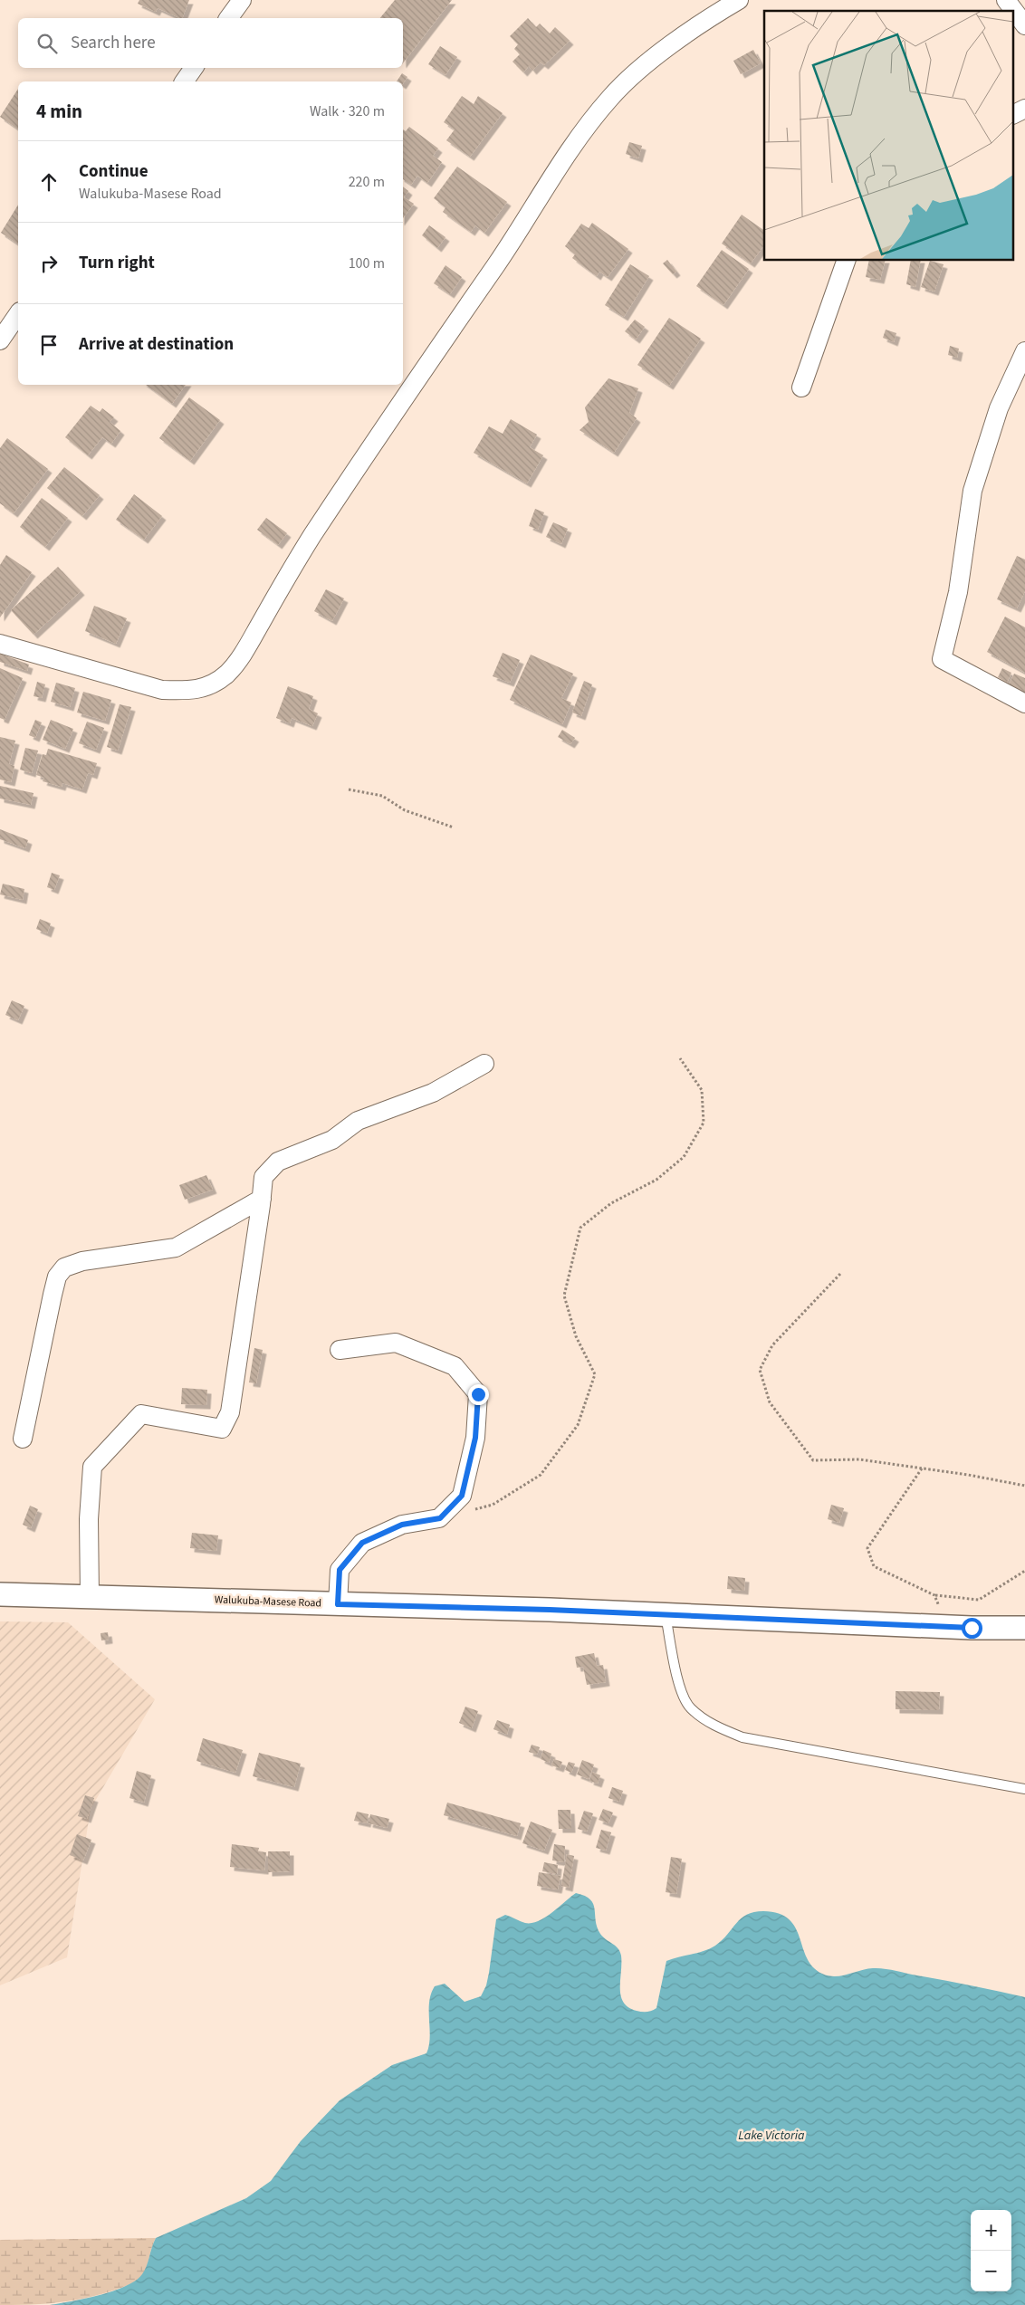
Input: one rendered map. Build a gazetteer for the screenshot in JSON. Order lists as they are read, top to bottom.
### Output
{
  "streets": {
    "street": ["Walukuba-Masese Road"]
  },
  "water": ["Lake Victoria"],
  "page": {
    "search": "Search here",
    "heading": ["4 min", "Walk · 320 m"],
    "list": [
      ["Continue", "Walukuba-Masese Road", "220 m"],
      ["Turn right", "100 m"],
      "Arrive at destination"
    ],
    "map_buttons": ["+", "−"]
  }
}
